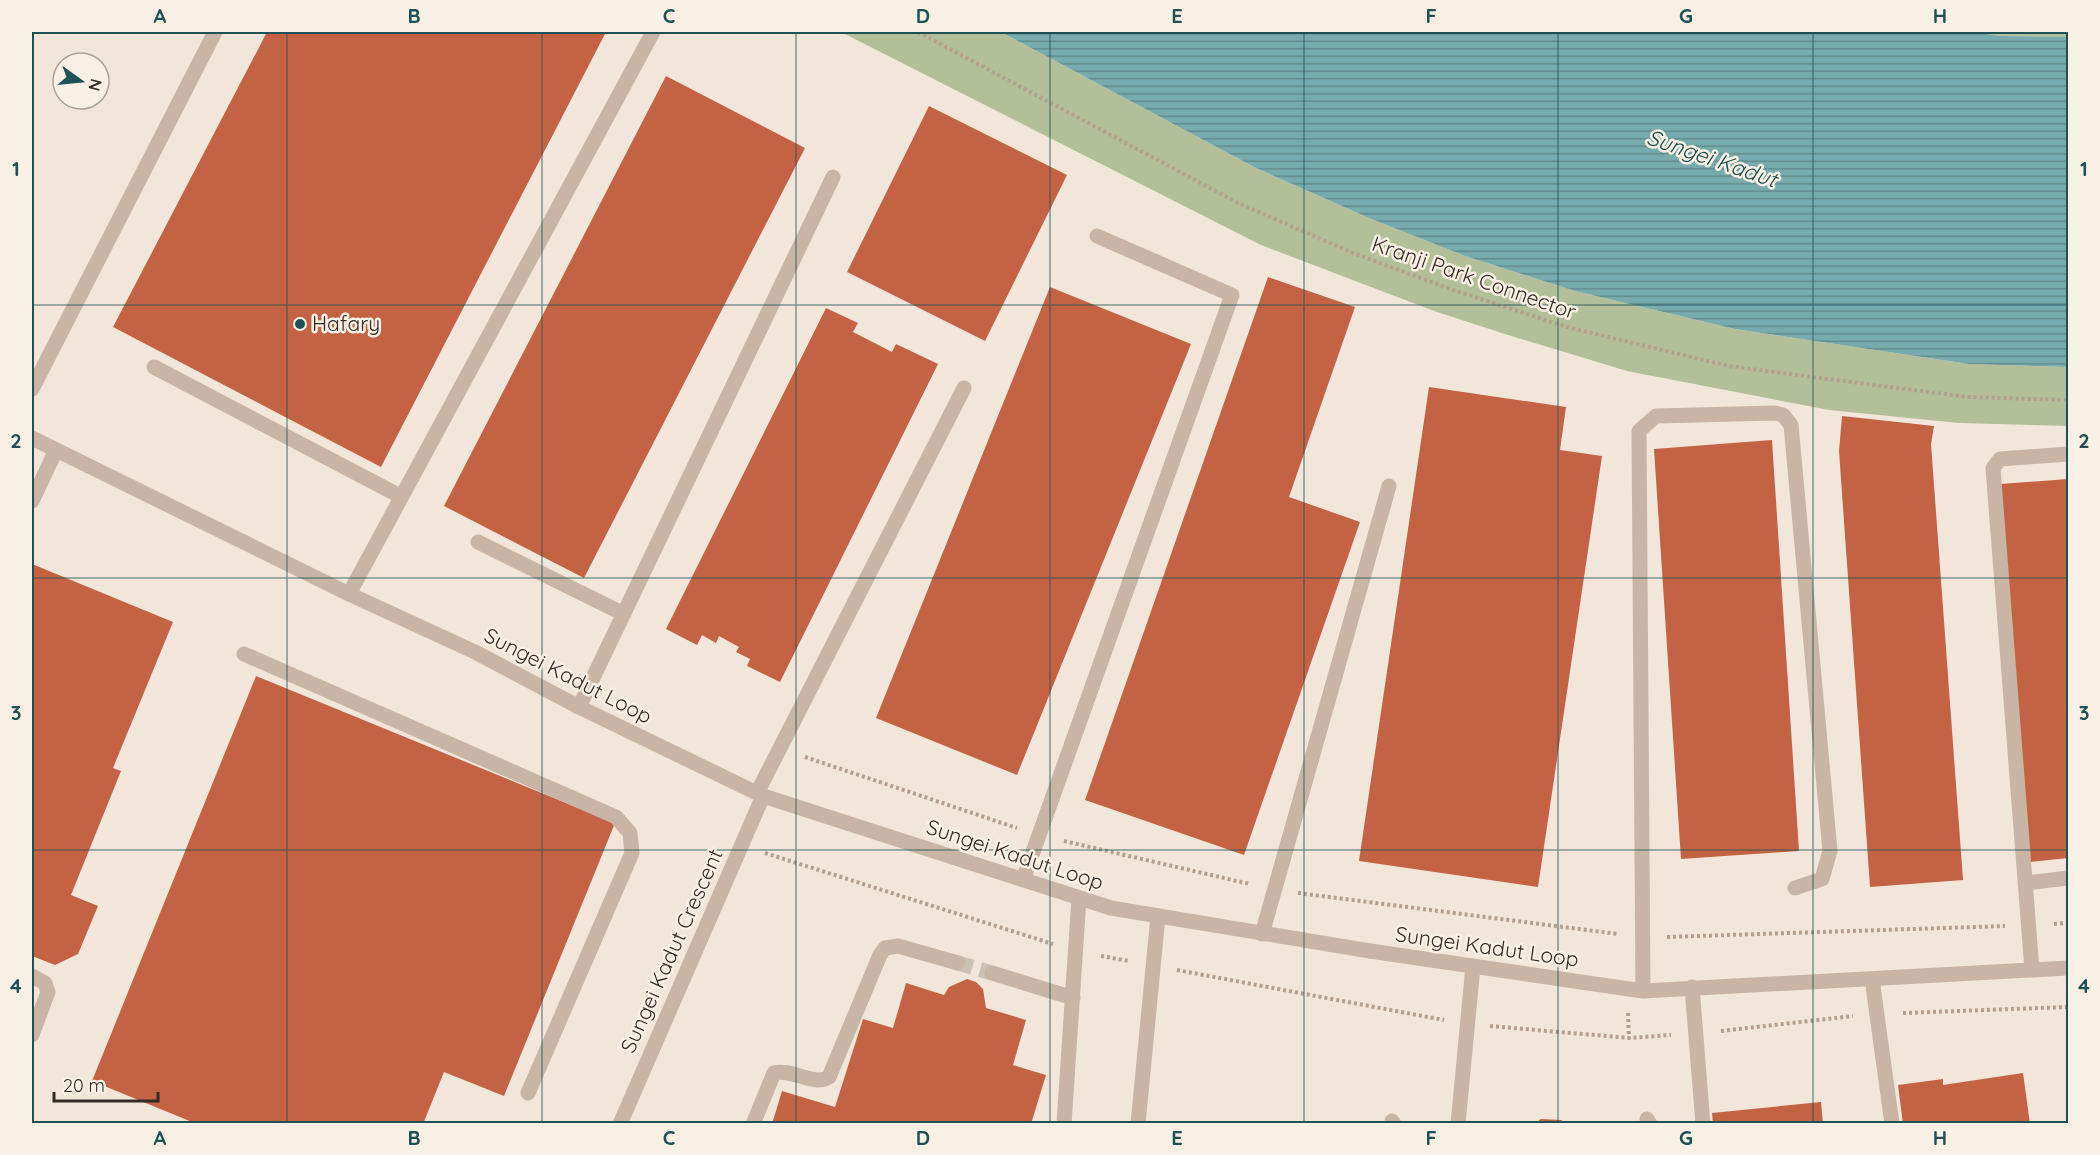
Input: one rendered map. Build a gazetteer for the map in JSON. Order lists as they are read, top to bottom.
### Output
{
  "streets": {
    "street": ["Sungei Kadut Loop", "Sungei Kadut Crescent"],
    "path": ["Kranji Park Connector"]
  },
  "crossings": [
    ["Sungei Kadut Loop", "Sungei Kadut Crescent"]
  ],
  "water": ["Sungei Kadut"],
  "places": ["Hafary"],
  "scale_bar": "20 m",
  "north": "right",
  "grid": {
    "columns": [
      "A",
      "B",
      "C",
      "D",
      "E",
      "F",
      "G",
      "H"
    ],
    "rows": [
      "1",
      "2",
      "3",
      "4"
    ]
  }
}
